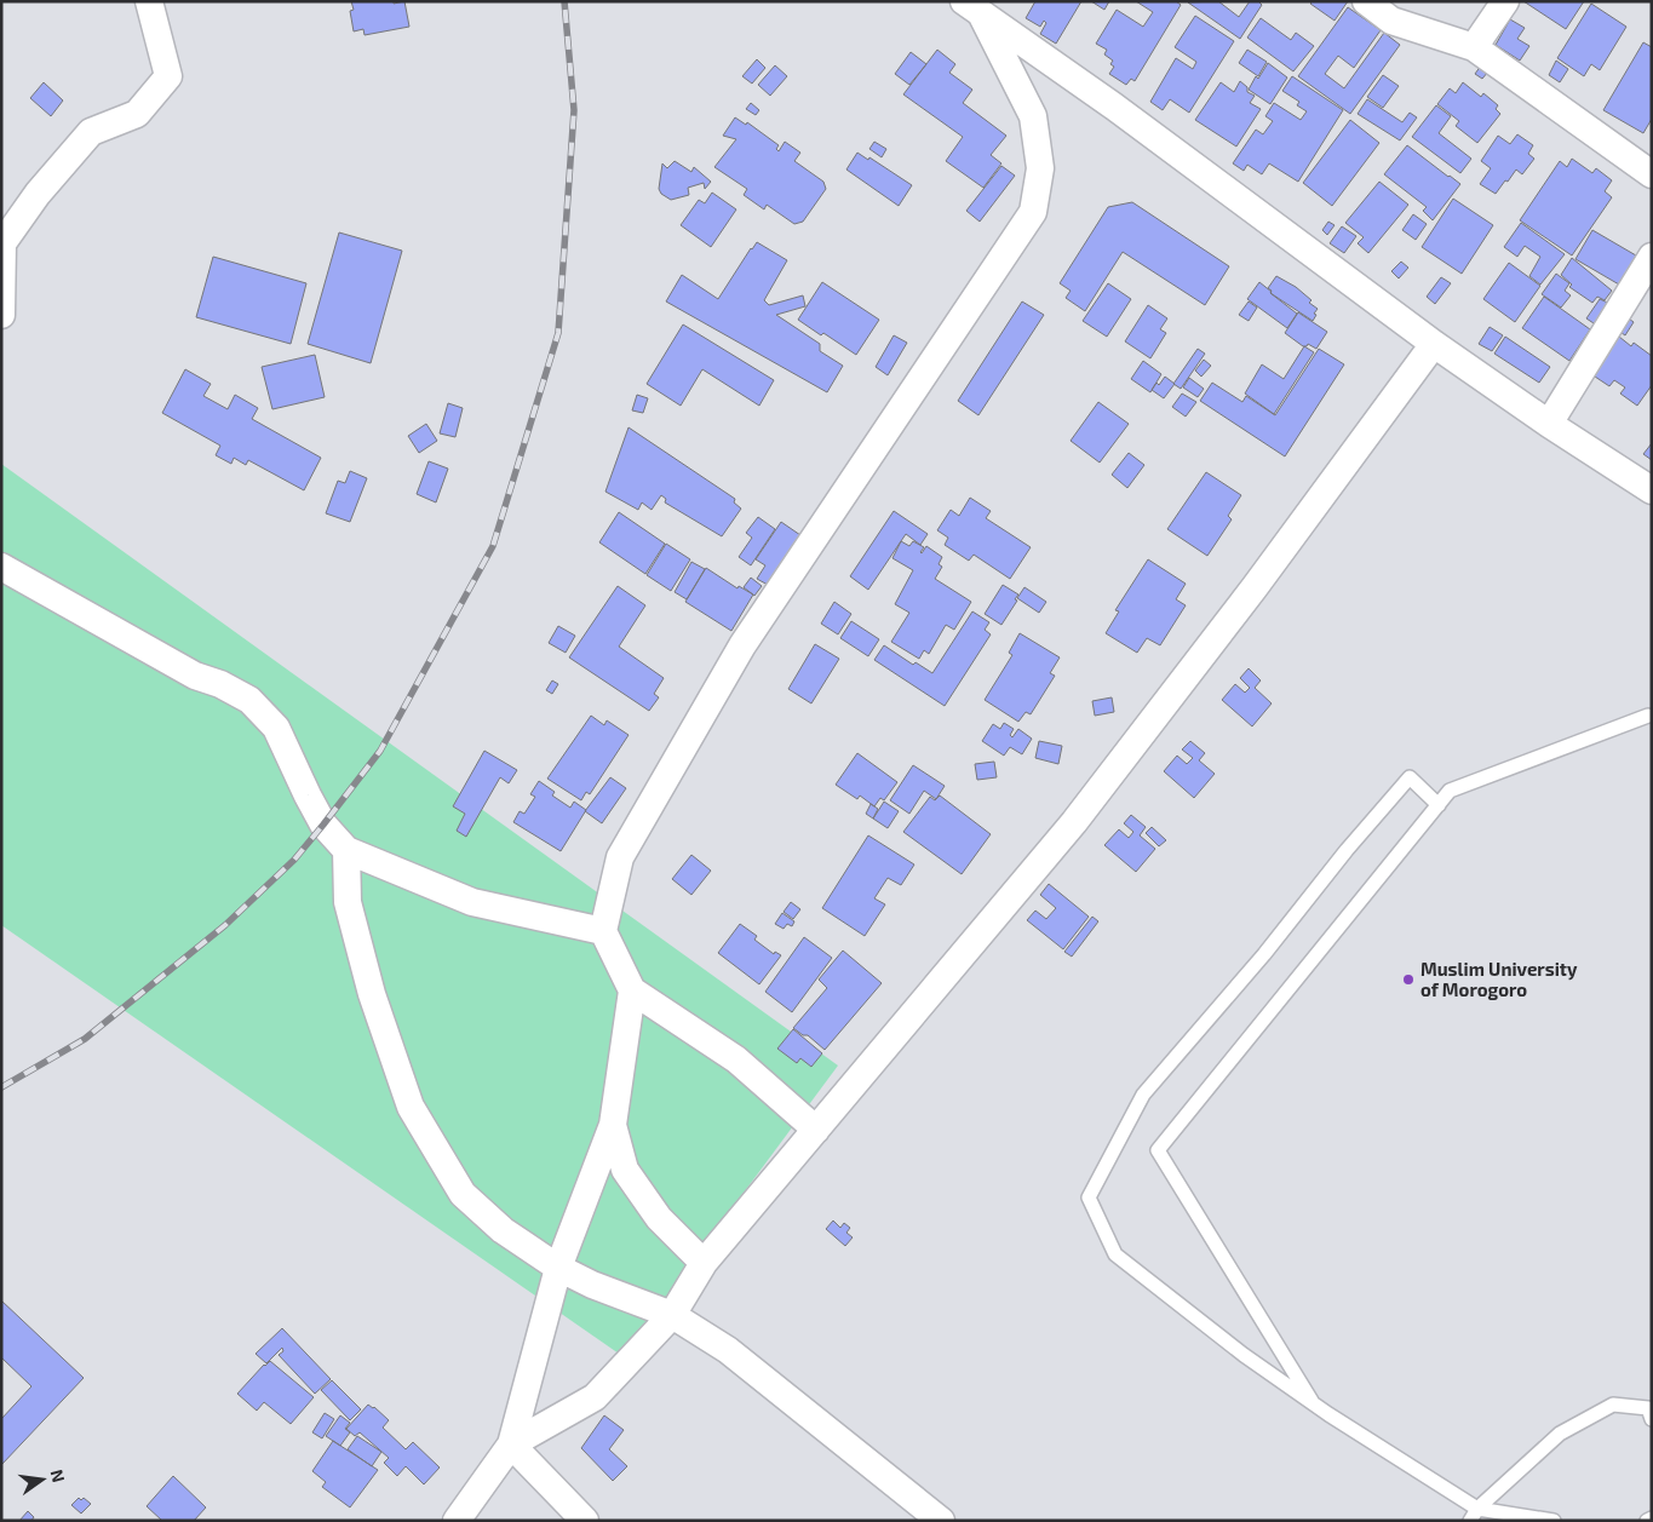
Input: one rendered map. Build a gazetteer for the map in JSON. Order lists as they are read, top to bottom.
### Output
{
  "places": ["Muslim University of Morogoro"],
  "north": "right"
}
